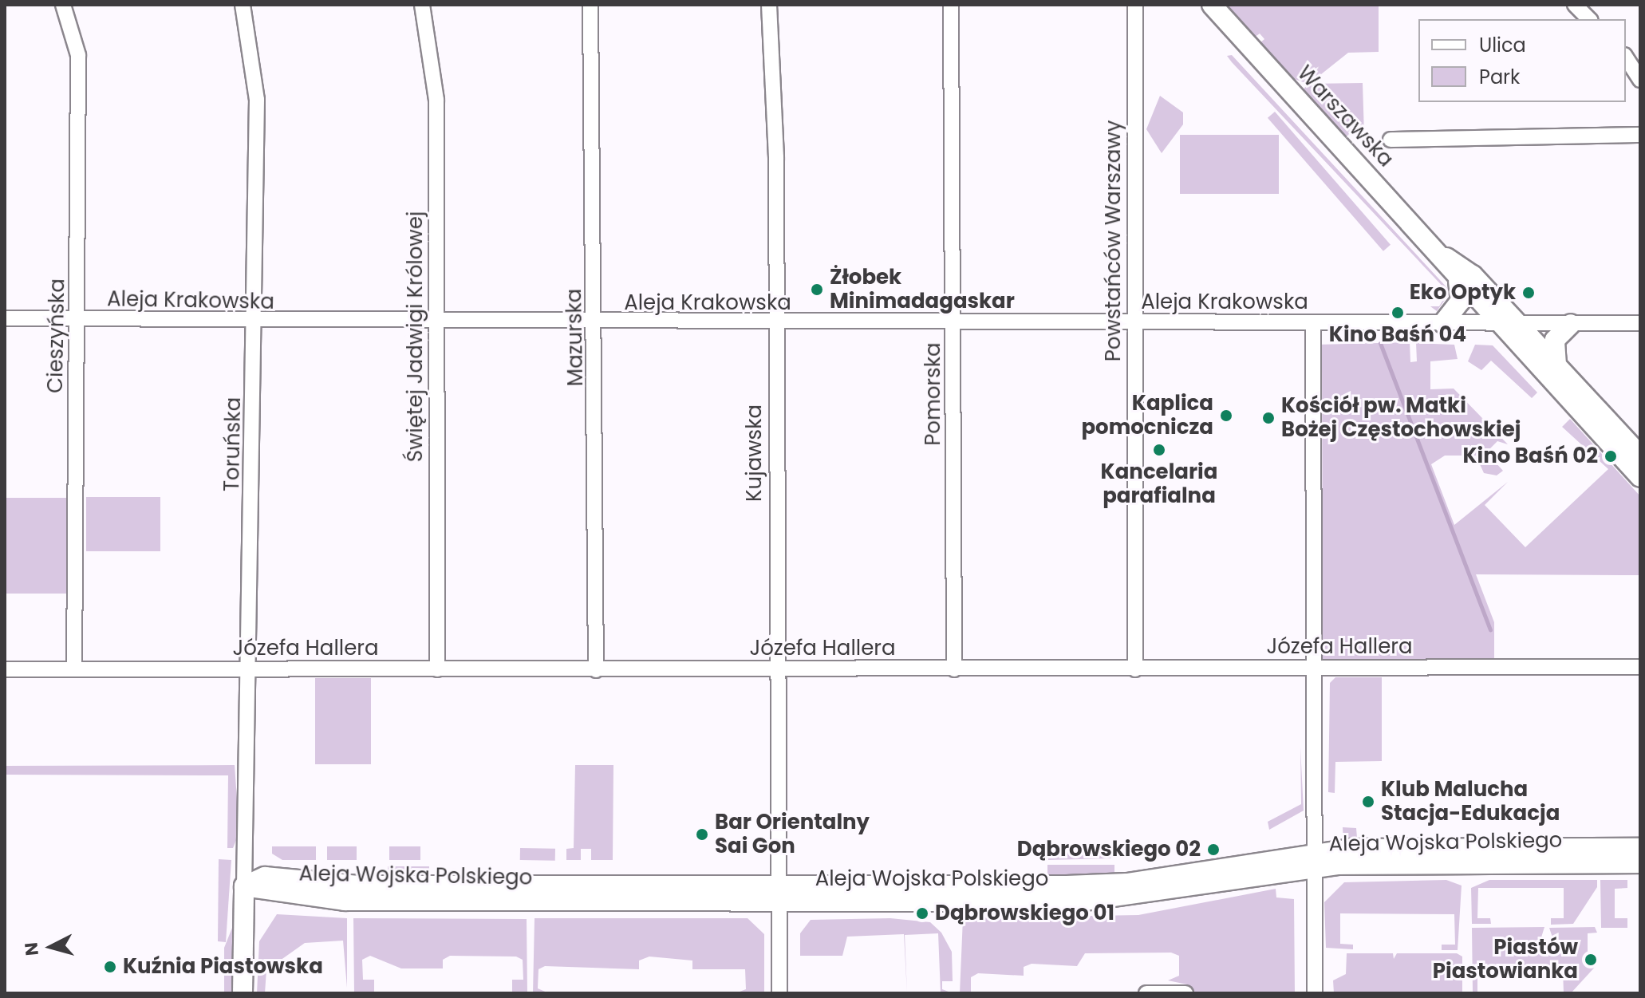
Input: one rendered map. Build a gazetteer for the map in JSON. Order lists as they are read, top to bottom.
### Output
{
  "streets": {
    "street": [
      "Warszawska",
      "Powstańców Warszawy",
      "Aleja Krakowska",
      "Cieszyńska",
      "Świętej Jadwigi Królowej",
      "Mazurska",
      "Pomorska",
      "Toruńska",
      "Kujawska",
      "Józefa Hallera",
      "Aleja Wojska Polskiego"
    ]
  },
  "crossings": [
    ["Warszawska", "Aleja Krakowska"],
    ["Powstańców Warszawy", "Aleja Krakowska"],
    ["Powstańców Warszawy", "Józefa Hallera"],
    ["Aleja Krakowska", "Cieszyńska"],
    ["Aleja Krakowska", "Świętej Jadwigi Królowej"],
    ["Aleja Krakowska", "Mazurska"],
    ["Aleja Krakowska", "Pomorska"],
    ["Aleja Krakowska", "Toruńska"],
    ["Aleja Krakowska", "Kujawska"],
    ["Cieszyńska", "Józefa Hallera"],
    ["Świętej Jadwigi Królowej", "Józefa Hallera"],
    ["Mazurska", "Józefa Hallera"],
    ["Pomorska", "Józefa Hallera"],
    ["Toruńska", "Józefa Hallera"],
    ["Toruńska", "Aleja Wojska Polskiego"],
    ["Kujawska", "Józefa Hallera"],
    ["Kujawska", "Aleja Wojska Polskiego"]
  ],
  "places": [
    "Żłobek Minimadagaskar",
    "Eko Optyk",
    "Kino Baśń 04",
    "Kaplica pomocnicza",
    "Kościół pw. Matki Bożej Częstochowskiej",
    "Kancelaria parafialna",
    "Kino Baśń 02",
    "Klub Malucha Stacja-Edukacja",
    "Bar Orientalny Sai Gon",
    "Dąbrowskiego 02",
    "Dąbrowskiego 01",
    "Piastów Piastowianka",
    "Kuźnia Piastowska"
  ],
  "legend": ["Ulica", "Park"],
  "north": "left"
}
